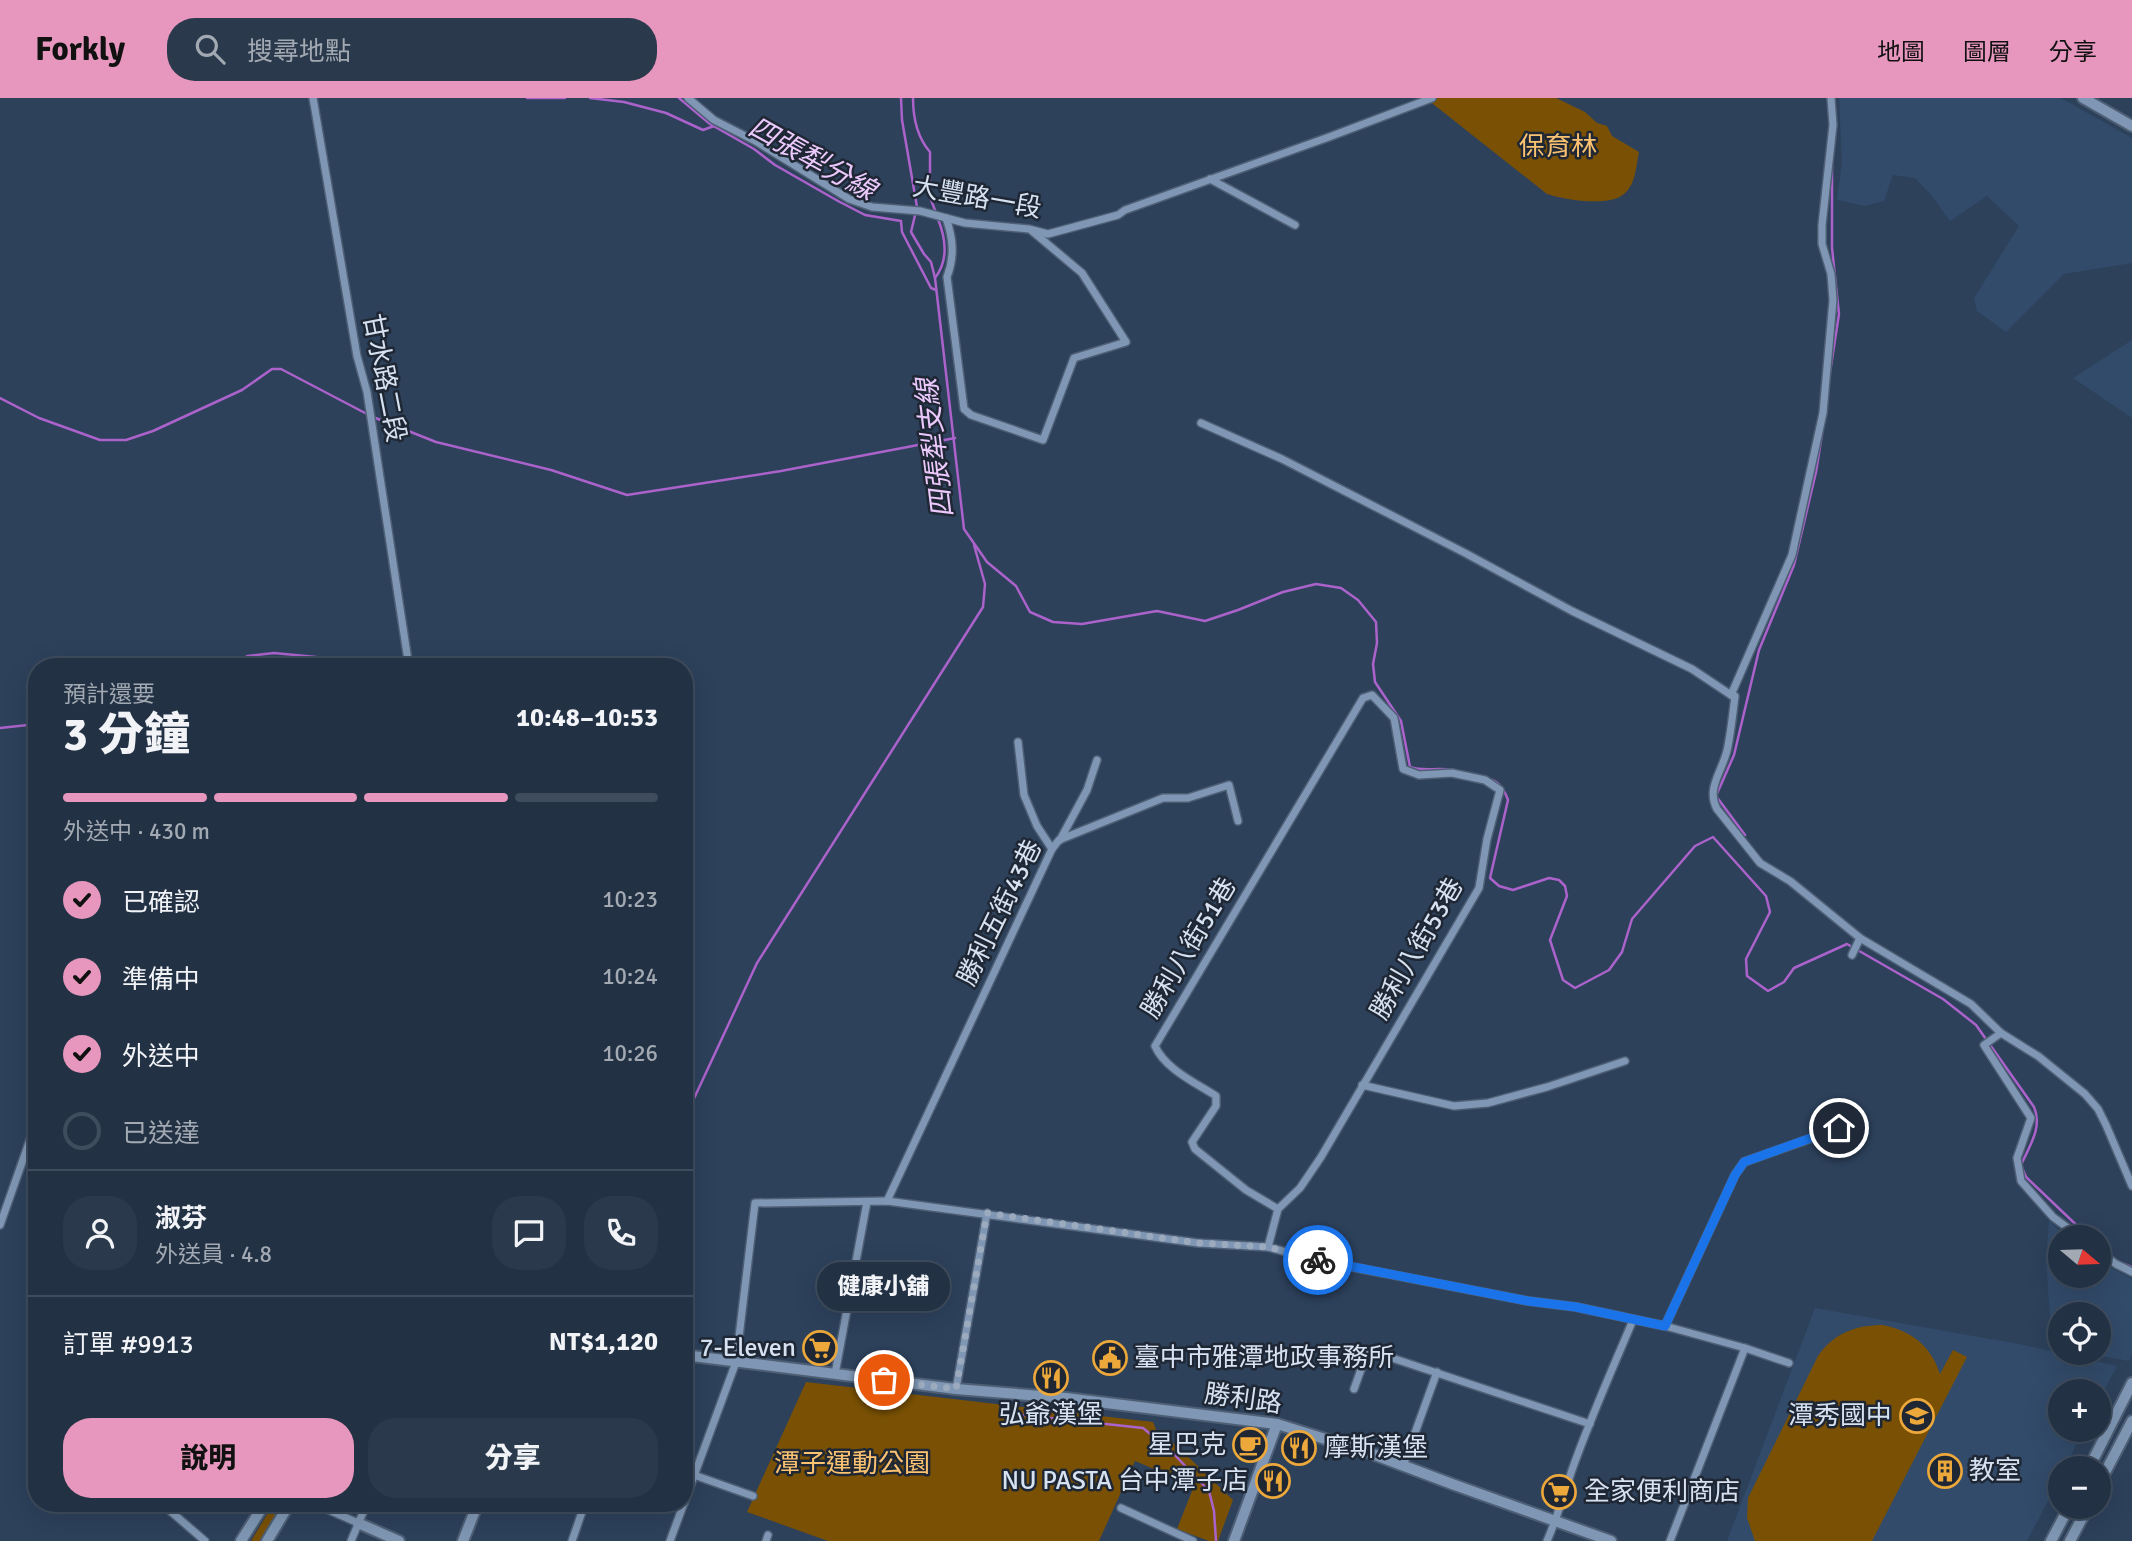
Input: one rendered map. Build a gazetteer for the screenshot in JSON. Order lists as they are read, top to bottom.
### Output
{
  "streets": {
    "street": [
      "大豐路一段",
      "甘水路二段",
      "勝利五街43巷",
      "勝利八街51巷",
      "勝利八街53巷",
      "勝利路"
    ]
  },
  "crossings": [
    ["勝利八街51巷", "勝利八街53巷"]
  ],
  "water": ["四張犁分線", "四張犁支線"],
  "parks": ["保育林", "潭子運動公園"],
  "places": {
    "supermarket": ["7-Eleven", "全家便利商店"],
    "public building": ["臺中市雅潭地政事務所"],
    "restaurant": ["弘爺漢堡", "摩斯漢堡", "NU PASTA 台中潭子店"],
    "other": ["健康小舖"],
    "school or university": ["潭秀國中"],
    "cafe": ["星巴克"],
    "building": ["教室"]
  },
  "north": "right",
  "page": {
    "header": "Forkly",
    "search": "搜尋地點",
    "nav": ["地圖", "圖層", "分享"],
    "heading": ["3 分鐘", "預計還要", "10:48–10:53"],
    "panel": [
      "淑芬",
      "外送員 · 4.8",
      "訂單 #9913",
      "NT$1,120"
    ],
    "bar": "外送中 · 430 m",
    "list": [
      ["已確認", "10:23"],
      ["準備中", "10:24"],
      ["外送中", "10:26"],
      "已送達"
    ],
    "map_buttons": ["+", "−"],
    "bubble": "健康小舖",
    "buttons": ["說明", "分享"]
  }
}
